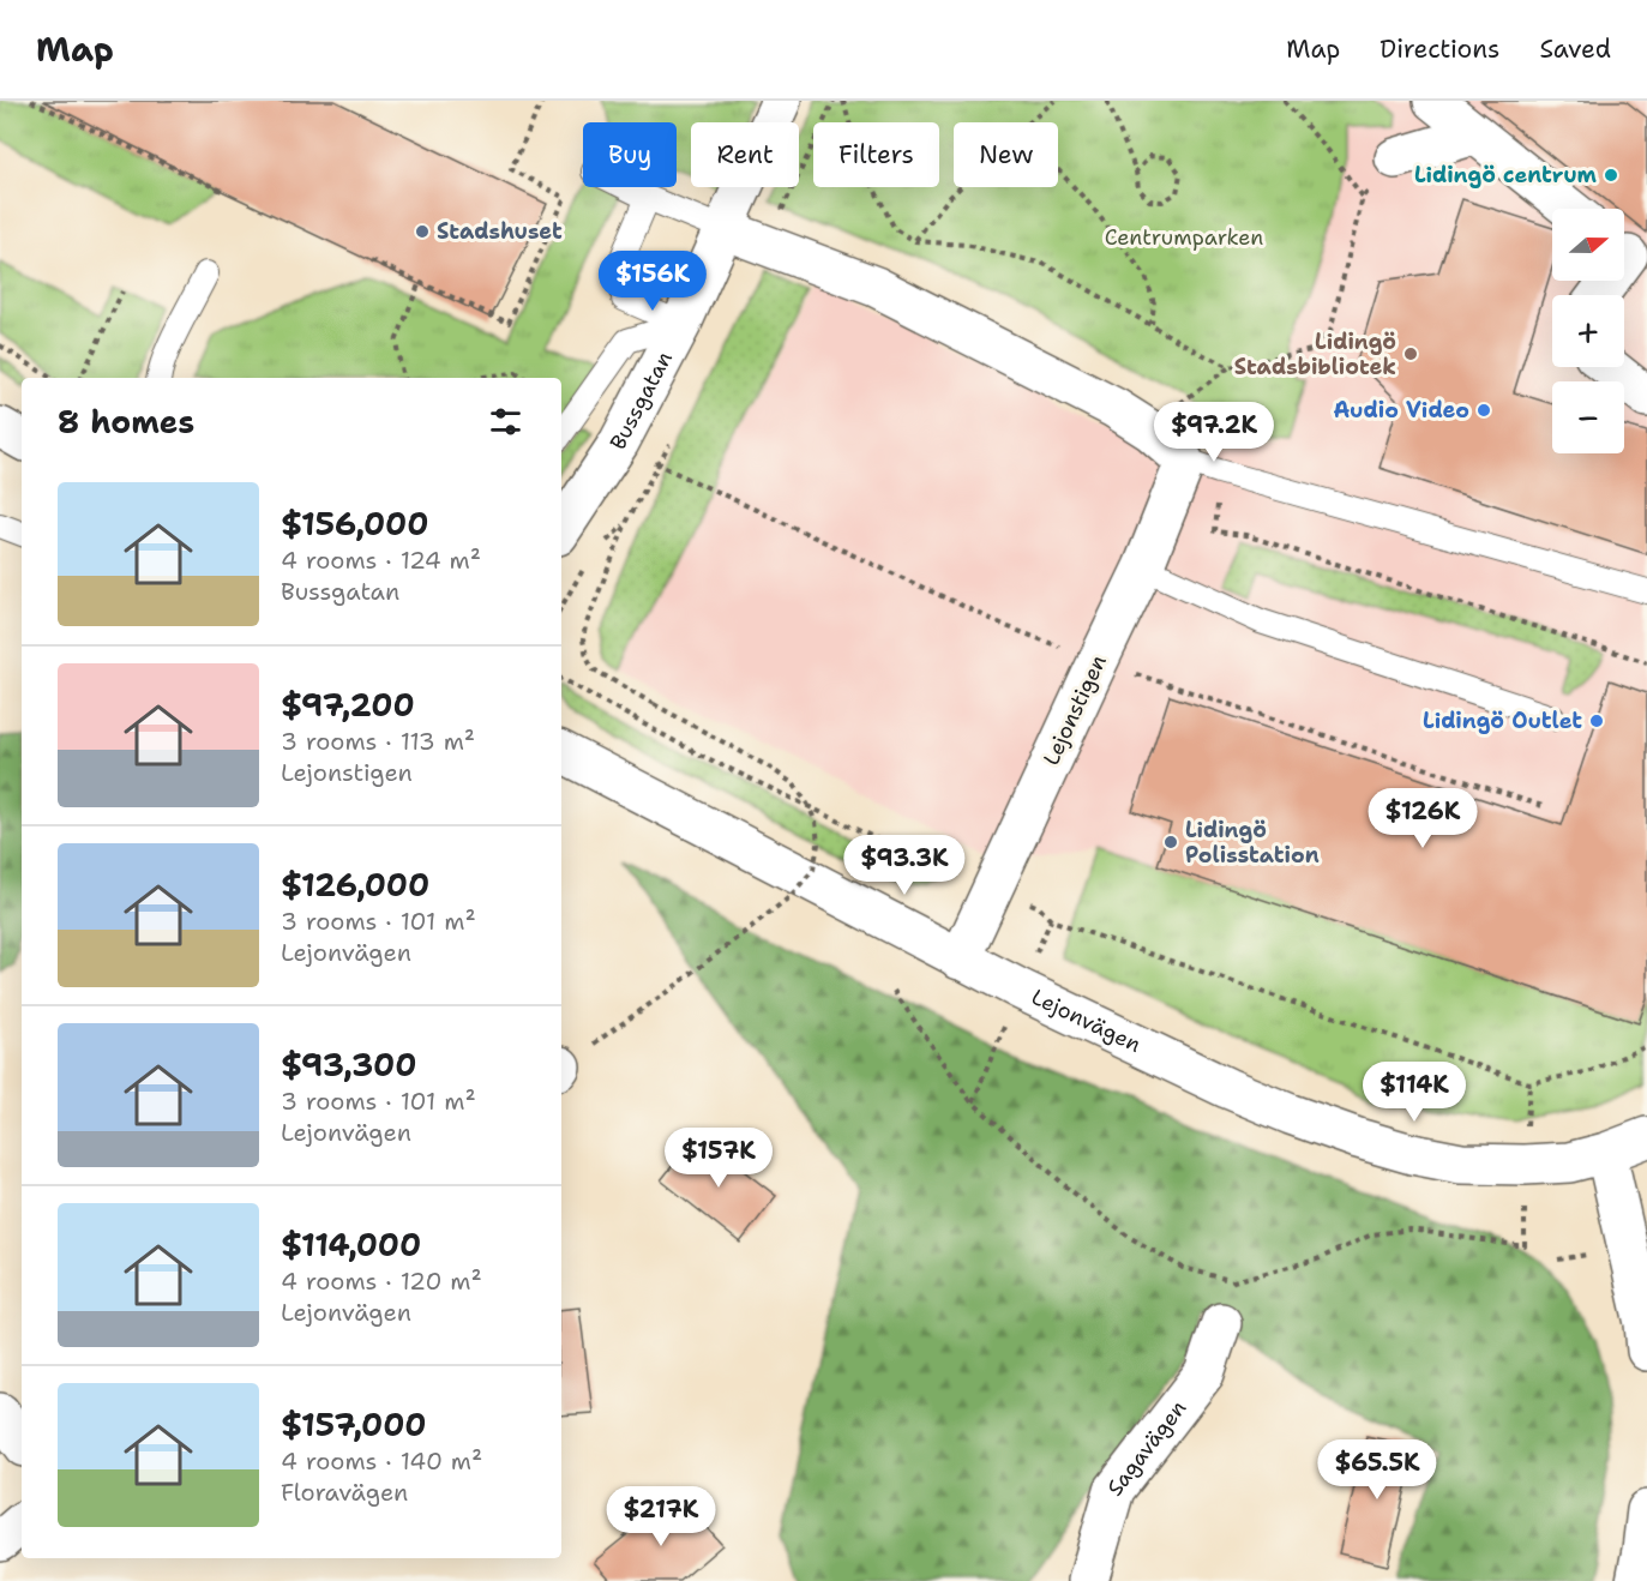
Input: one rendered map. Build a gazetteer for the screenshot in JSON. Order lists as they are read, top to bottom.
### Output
{
  "streets": {
    "street": [
      "Bussgatan",
      "Lejonstigen",
      "Lejonvägen",
      "Sagavägen"
    ]
  },
  "crossings": [
    ["Lejonstigen", "Lejonvägen"]
  ],
  "parks": ["Centrumparken"],
  "places": [
    "Lidingö centrum",
    "Stadshuset",
    "Lidingö Stadsbibliotek",
    "Audio Video",
    "Lidingö Outlet",
    "Lidingö Polisstation"
  ],
  "north": "right",
  "page": {
    "header": "Map",
    "nav": ["Map", "Directions", "Saved"],
    "chip": [
      "Buy",
      "Rent",
      "Filters",
      "New"
    ],
    "map_buttons": ["+", "−"],
    "price": [
      "$156K",
      "$97.2K",
      "$126K",
      "$93.3K",
      "$114K",
      "$157K",
      "$65.5K",
      "$217K"
    ],
    "heading": "8 homes",
    "list": [
      {
        "name": "$156,000",
        "note": "4 rooms · 124 m² · Bussgatan"
      },
      {
        "name": "$97,200",
        "note": "3 rooms · 113 m² · Lejonstigen"
      },
      {
        "name": "$126,000",
        "note": "3 rooms · 101 m² · Lejonvägen"
      },
      {
        "name": "$93,300",
        "note": "3 rooms · 101 m² · Lejonvägen"
      },
      {
        "name": "$114,000",
        "note": "4 rooms · 120 m² · Lejonvägen"
      },
      {
        "name": "$157,000",
        "note": "4 rooms · 140 m² · Floravägen"
      }
    ]
  }
}
